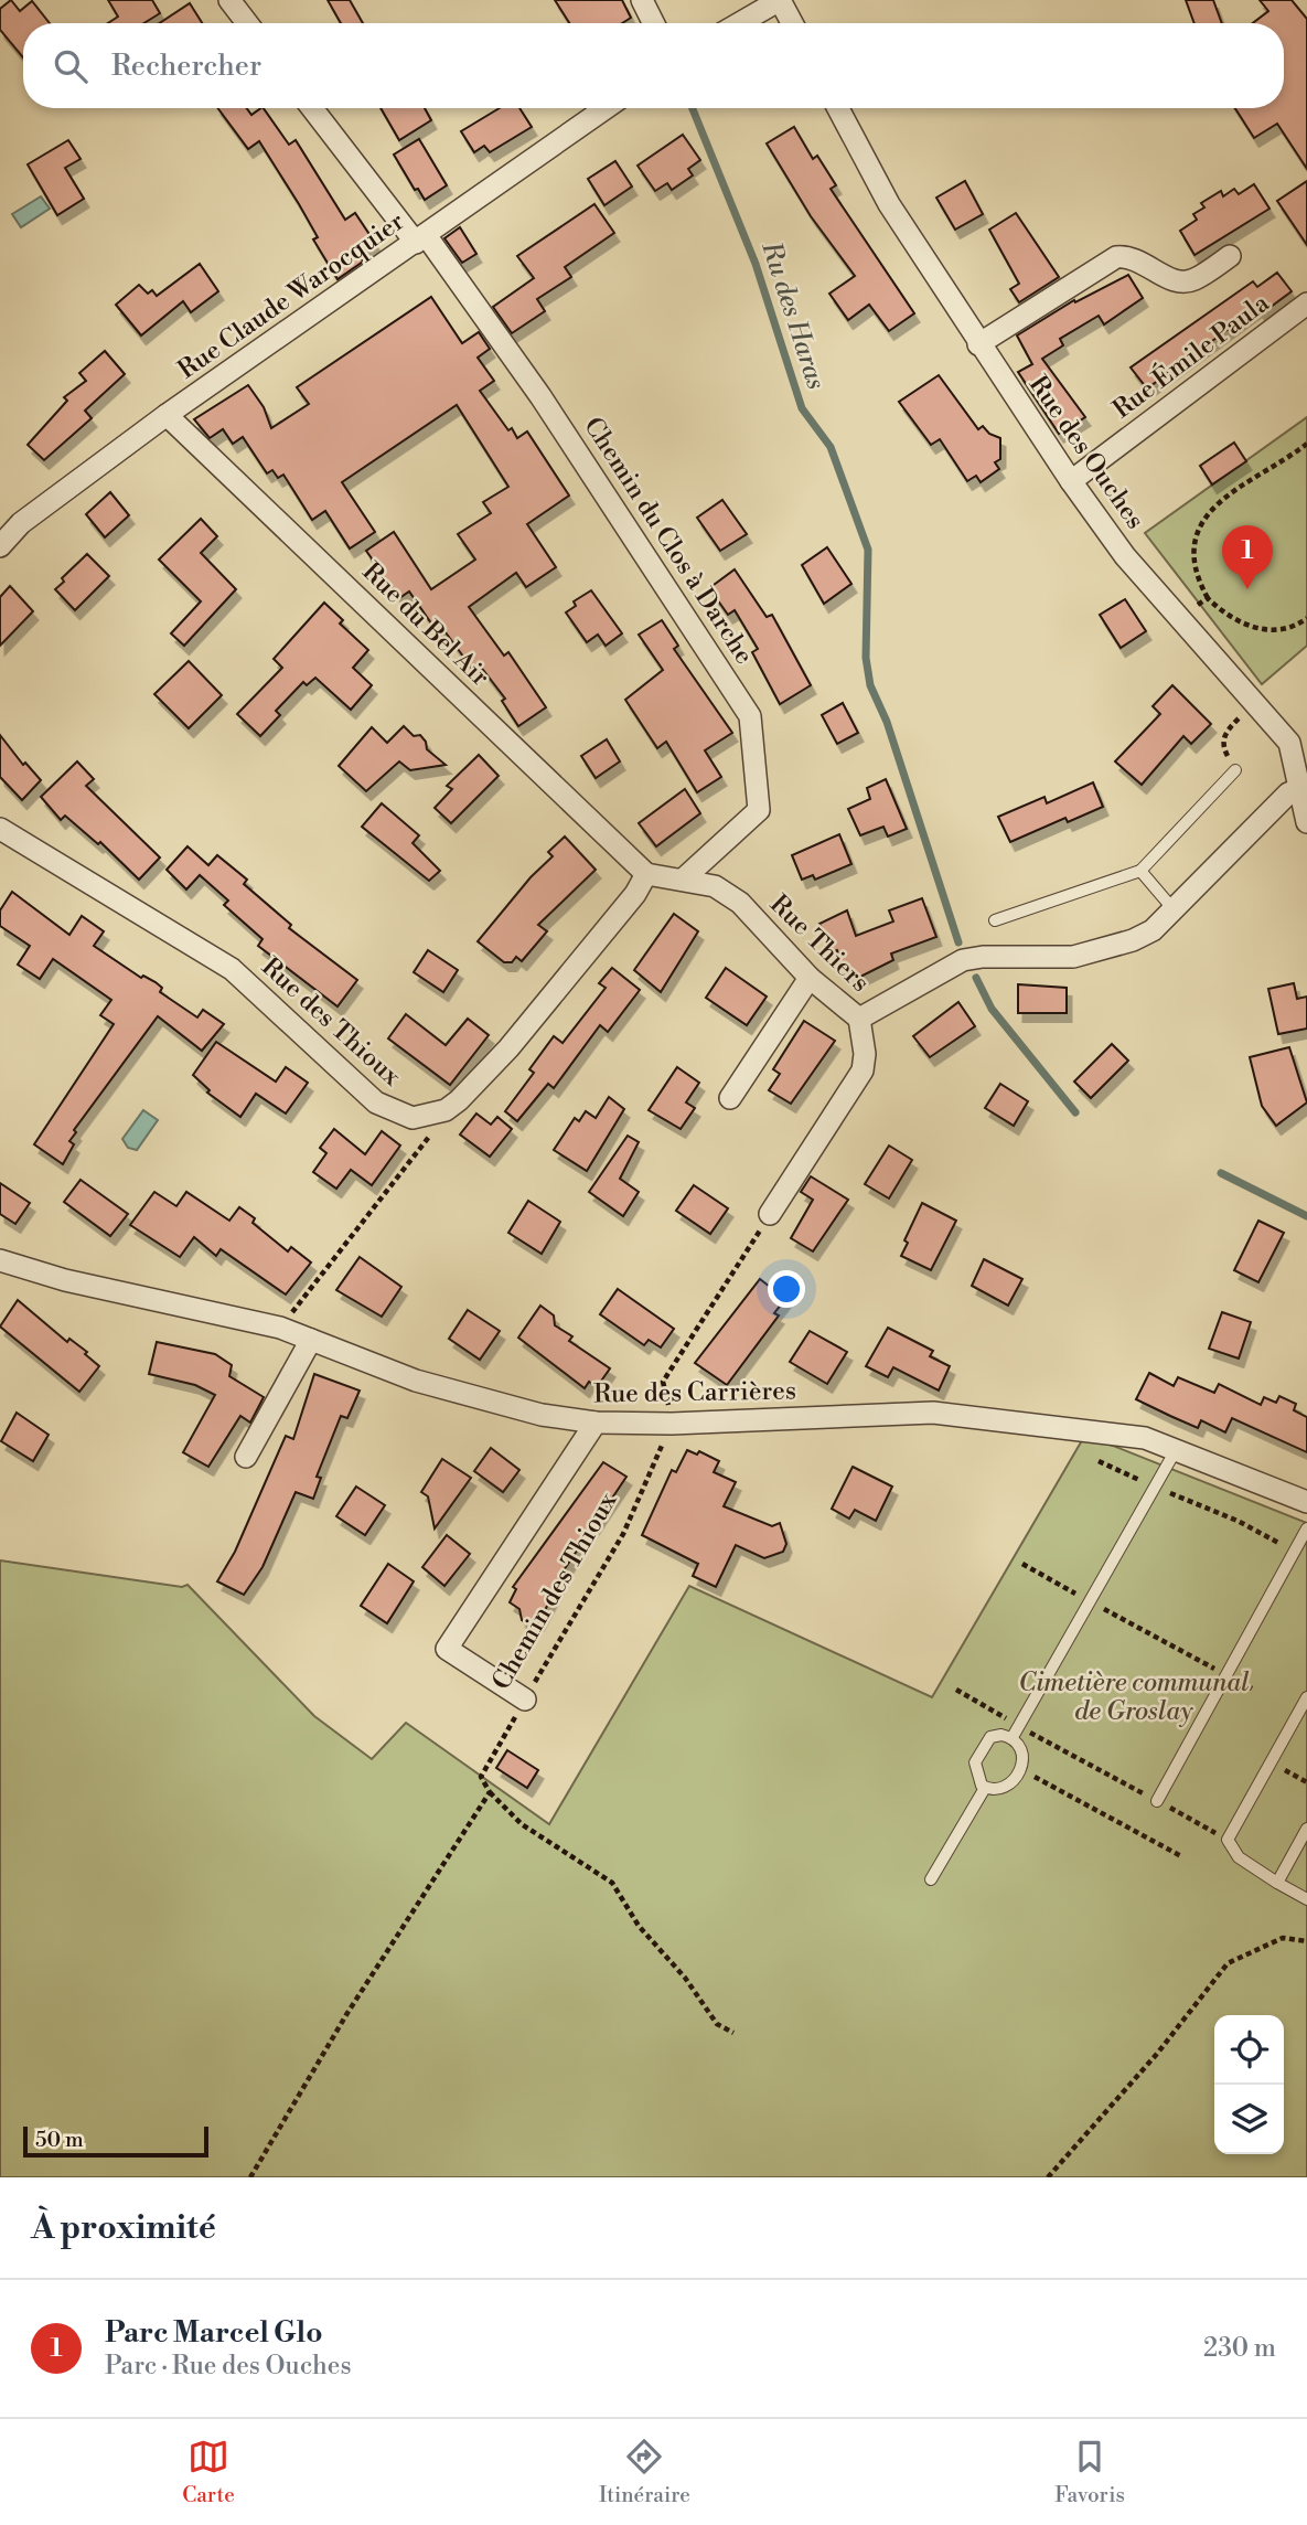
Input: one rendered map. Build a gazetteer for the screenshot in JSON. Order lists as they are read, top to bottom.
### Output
{
  "streets": {
    "street": [
      "Rue Claude Warocquier",
      "Rue Émile Paula",
      "Rue des Ouches",
      "Chemin du Clos à Darche",
      "Rue du Bel Air",
      "Rue Thiers",
      "Rue des Thioux",
      "Rue des Carrières"
    ],
    "path": ["Chemin des Thioux"]
  },
  "crossings": [
    ["Rue Claude Warocquier", "Chemin du Clos à Darche"],
    ["Rue Claude Warocquier", "Rue du Bel Air"],
    ["Rue Émile Paula", "Rue des Ouches"],
    ["Rue des Ouches", "Rue Thiers"],
    ["Chemin du Clos à Darche", "Rue Thiers"],
    ["Rue du Bel Air", "Rue Thiers"],
    ["Rue des Carrières", "Chemin des Thioux"]
  ],
  "water": ["Ru des Haras"],
  "parks": ["Cimetière communal de Groslay"],
  "scale_bar": "50 m",
  "page": {
    "search": "Rechercher",
    "pins": "1",
    "scale": "50 m",
    "heading": "À proximité",
    "list": [
      {
        "mark": "1",
        "name": "Parc Marcel Glo",
        "note": "Parc · Rue des Ouches",
        "value": "230 m"
      }
    ],
    "nav": ["Carte", "Itinéraire", "Favoris"]
  }
}
